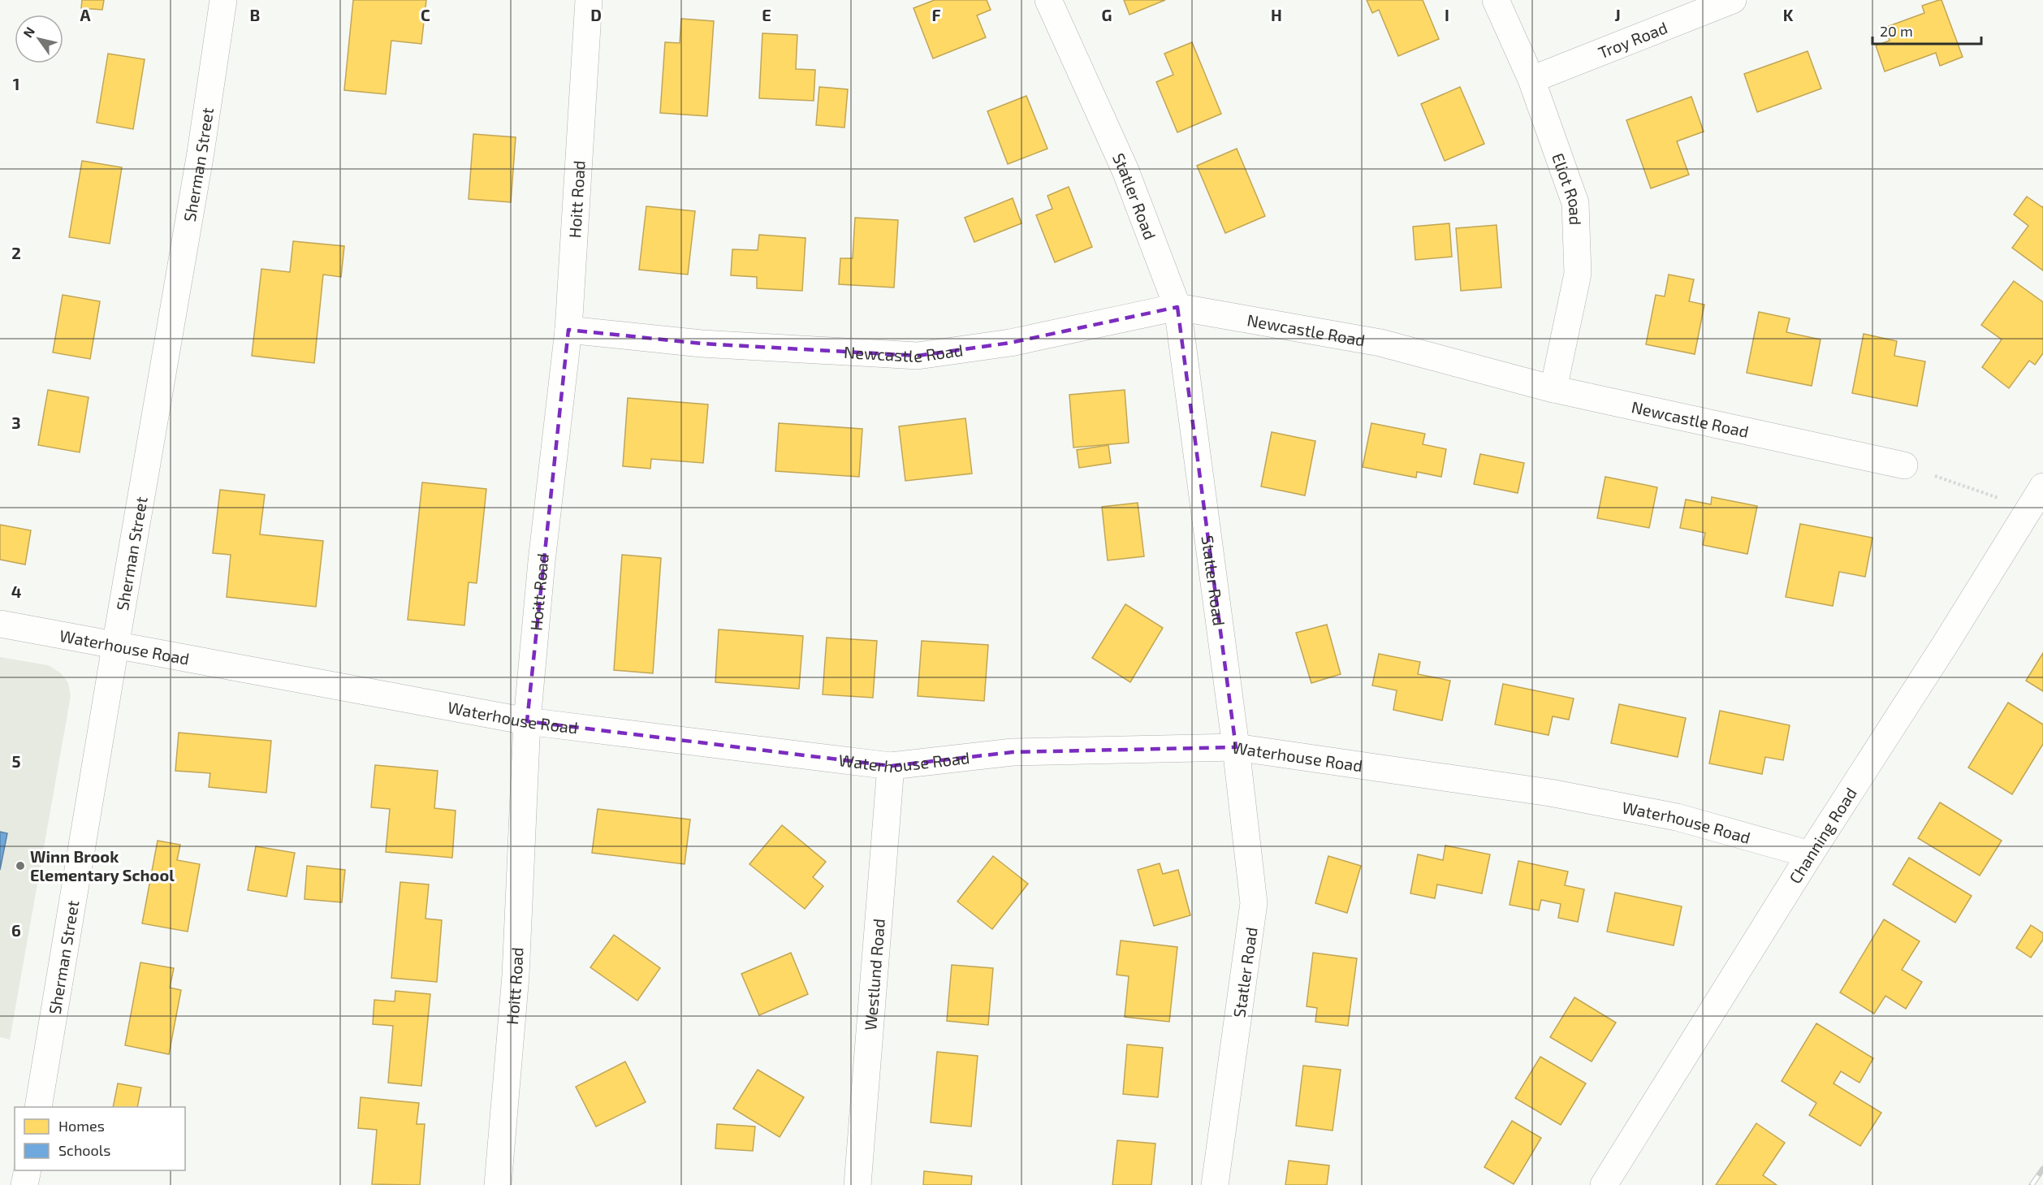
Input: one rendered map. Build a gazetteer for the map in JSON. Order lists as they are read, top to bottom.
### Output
{
  "streets": {
    "street": [
      "Troy Road",
      "Sherman Street",
      "Eliot Road",
      "Statler Road",
      "Hoitt Road",
      "Newcastle Road",
      "Waterhouse Road",
      "Channing Road",
      "Westlund Road"
    ]
  },
  "crossings": [
    ["Troy Road", "Eliot Road"],
    ["Sherman Street", "Waterhouse Road"],
    ["Eliot Road", "Newcastle Road"],
    ["Statler Road", "Newcastle Road"],
    ["Statler Road", "Waterhouse Road"],
    ["Hoitt Road", "Newcastle Road"],
    ["Hoitt Road", "Waterhouse Road"],
    ["Waterhouse Road", "Channing Road"],
    ["Waterhouse Road", "Westlund Road"]
  ],
  "places": ["Winn Brook Elementary School"],
  "legend": ["Homes", "Schools"],
  "scale_bar": "20 m",
  "north": "top left",
  "grid": {
    "columns": [
      "A",
      "B",
      "C",
      "D",
      "E",
      "F",
      "G",
      "H",
      "I",
      "J",
      "K"
    ],
    "rows": [
      "1",
      "2",
      "3",
      "4",
      "5",
      "6"
    ]
  }
}
